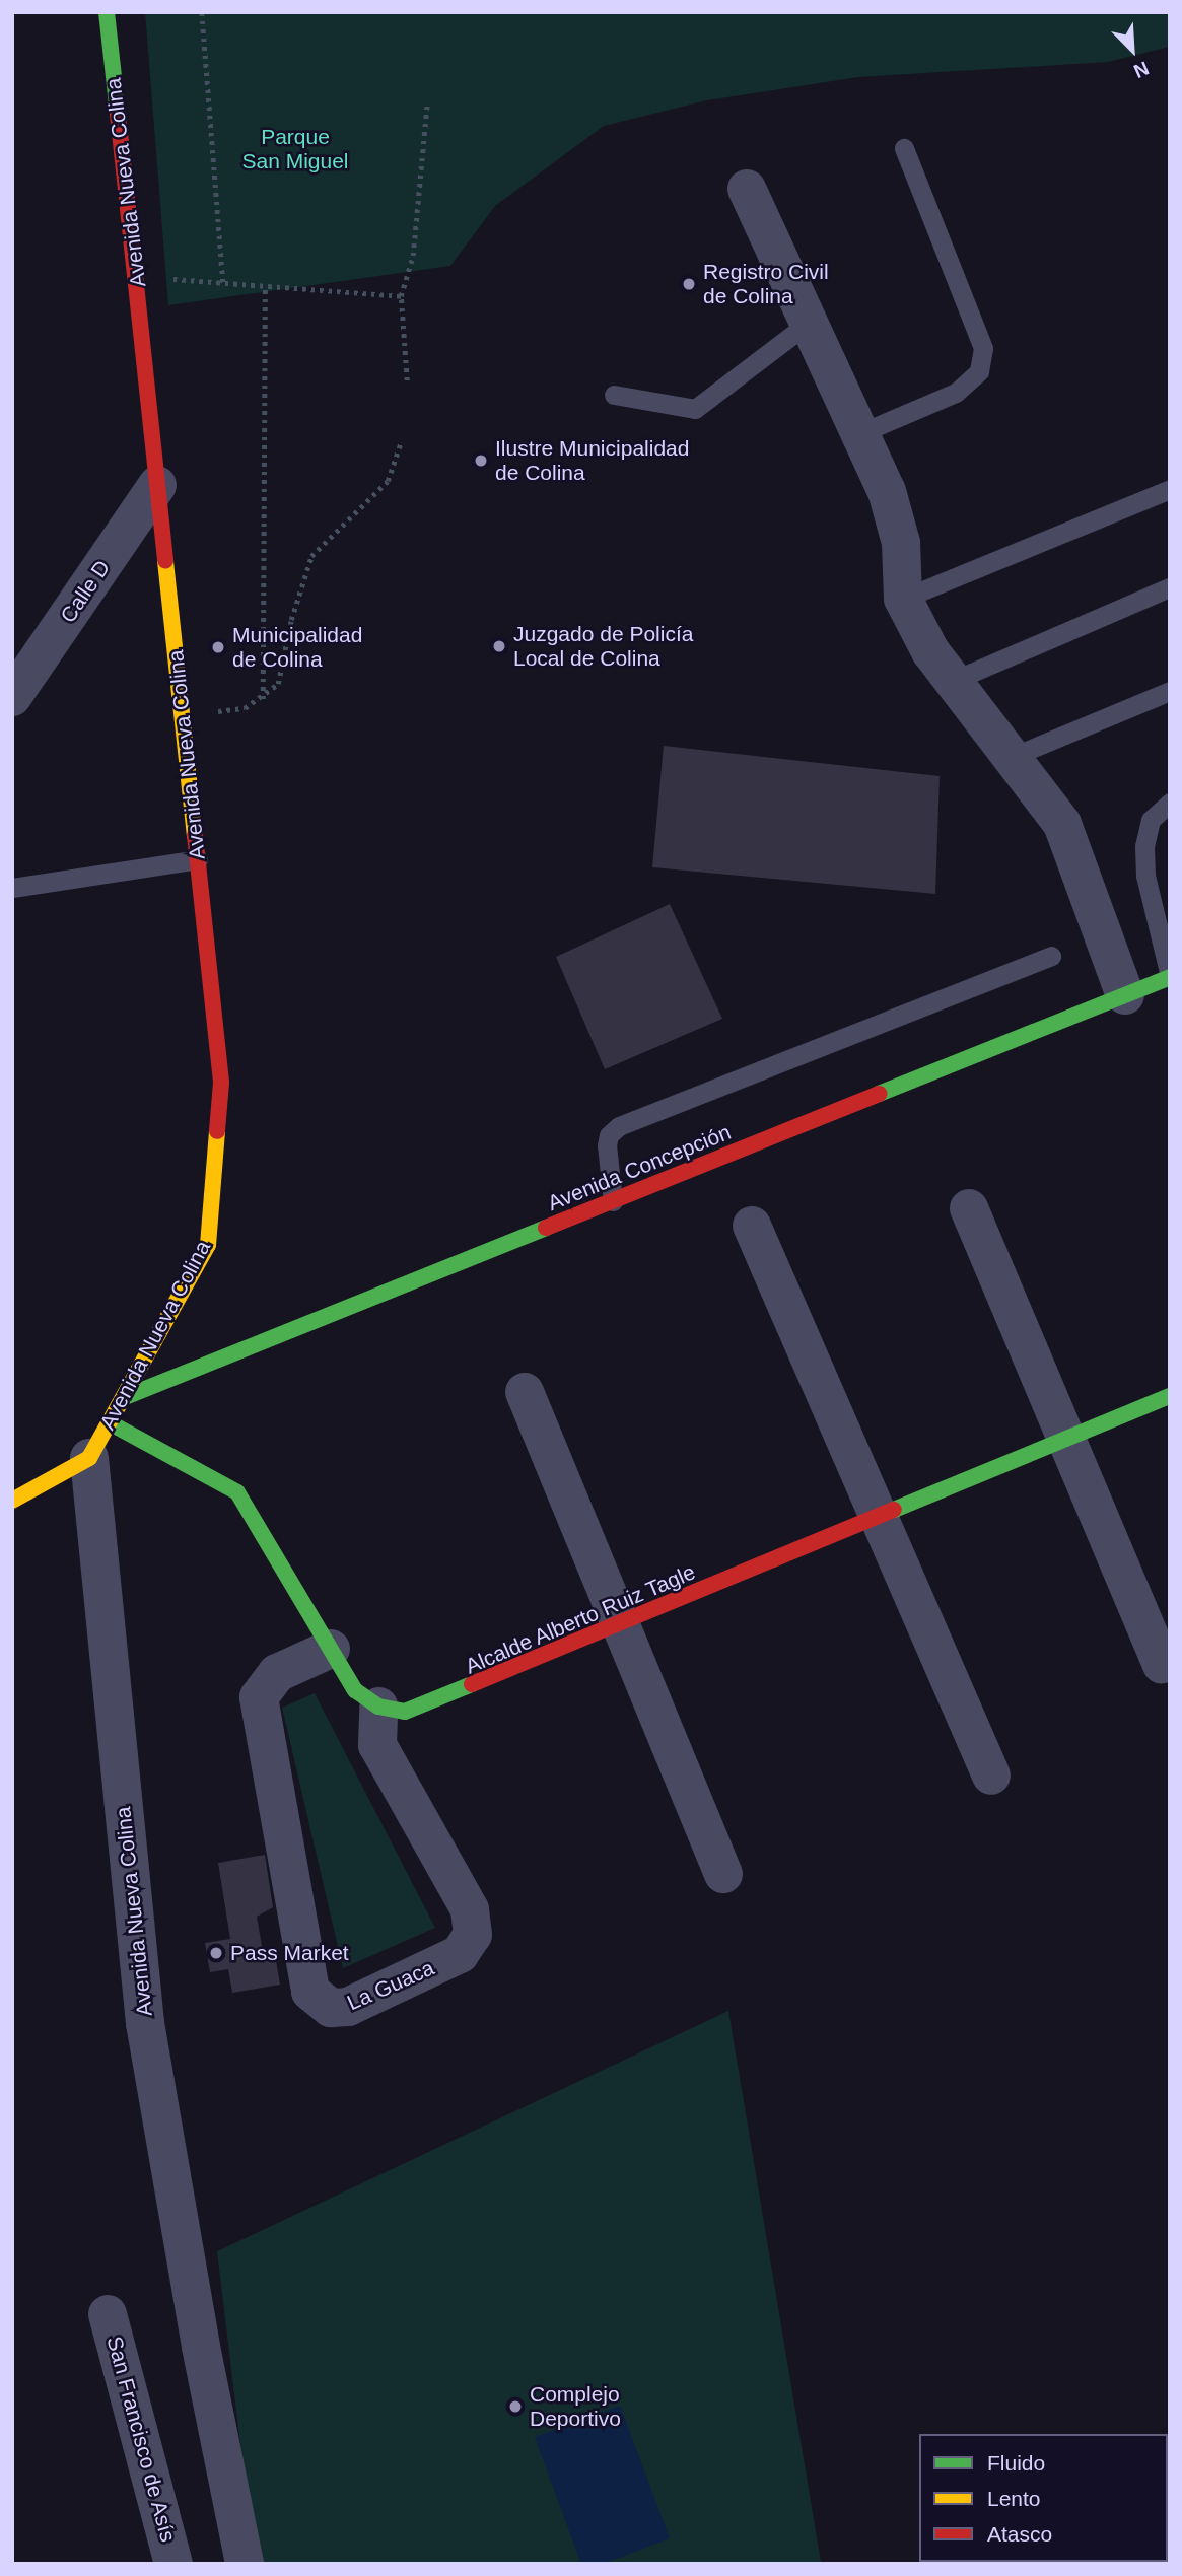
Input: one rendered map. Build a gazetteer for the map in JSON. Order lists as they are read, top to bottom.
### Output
{
  "streets": {
    "street": [
      "Avenida Nueva Colina",
      "Calle D",
      "Avenida Concepción",
      "Alcalde Alberto Ruiz Tagle",
      "La Guaca",
      "San Francisco de Asís"
    ]
  },
  "crossings": [
    ["Avenida Nueva Colina", "Calle D"],
    ["Avenida Nueva Colina", "Avenida Concepción"],
    ["Alcalde Alberto Ruiz Tagle", "La Guaca"]
  ],
  "parks": ["Parque San Miguel"],
  "places": [
    "Registro Civil de Colina",
    "Ilustre Municipalidad de Colina",
    "Juzgado de Policía Local de Colina",
    "Municipalidad de Colina",
    "Pass Market",
    "Complejo Deportivo"
  ],
  "legend": ["Fluido", "Lento", "Atasco"],
  "north": "bottom right"
}
